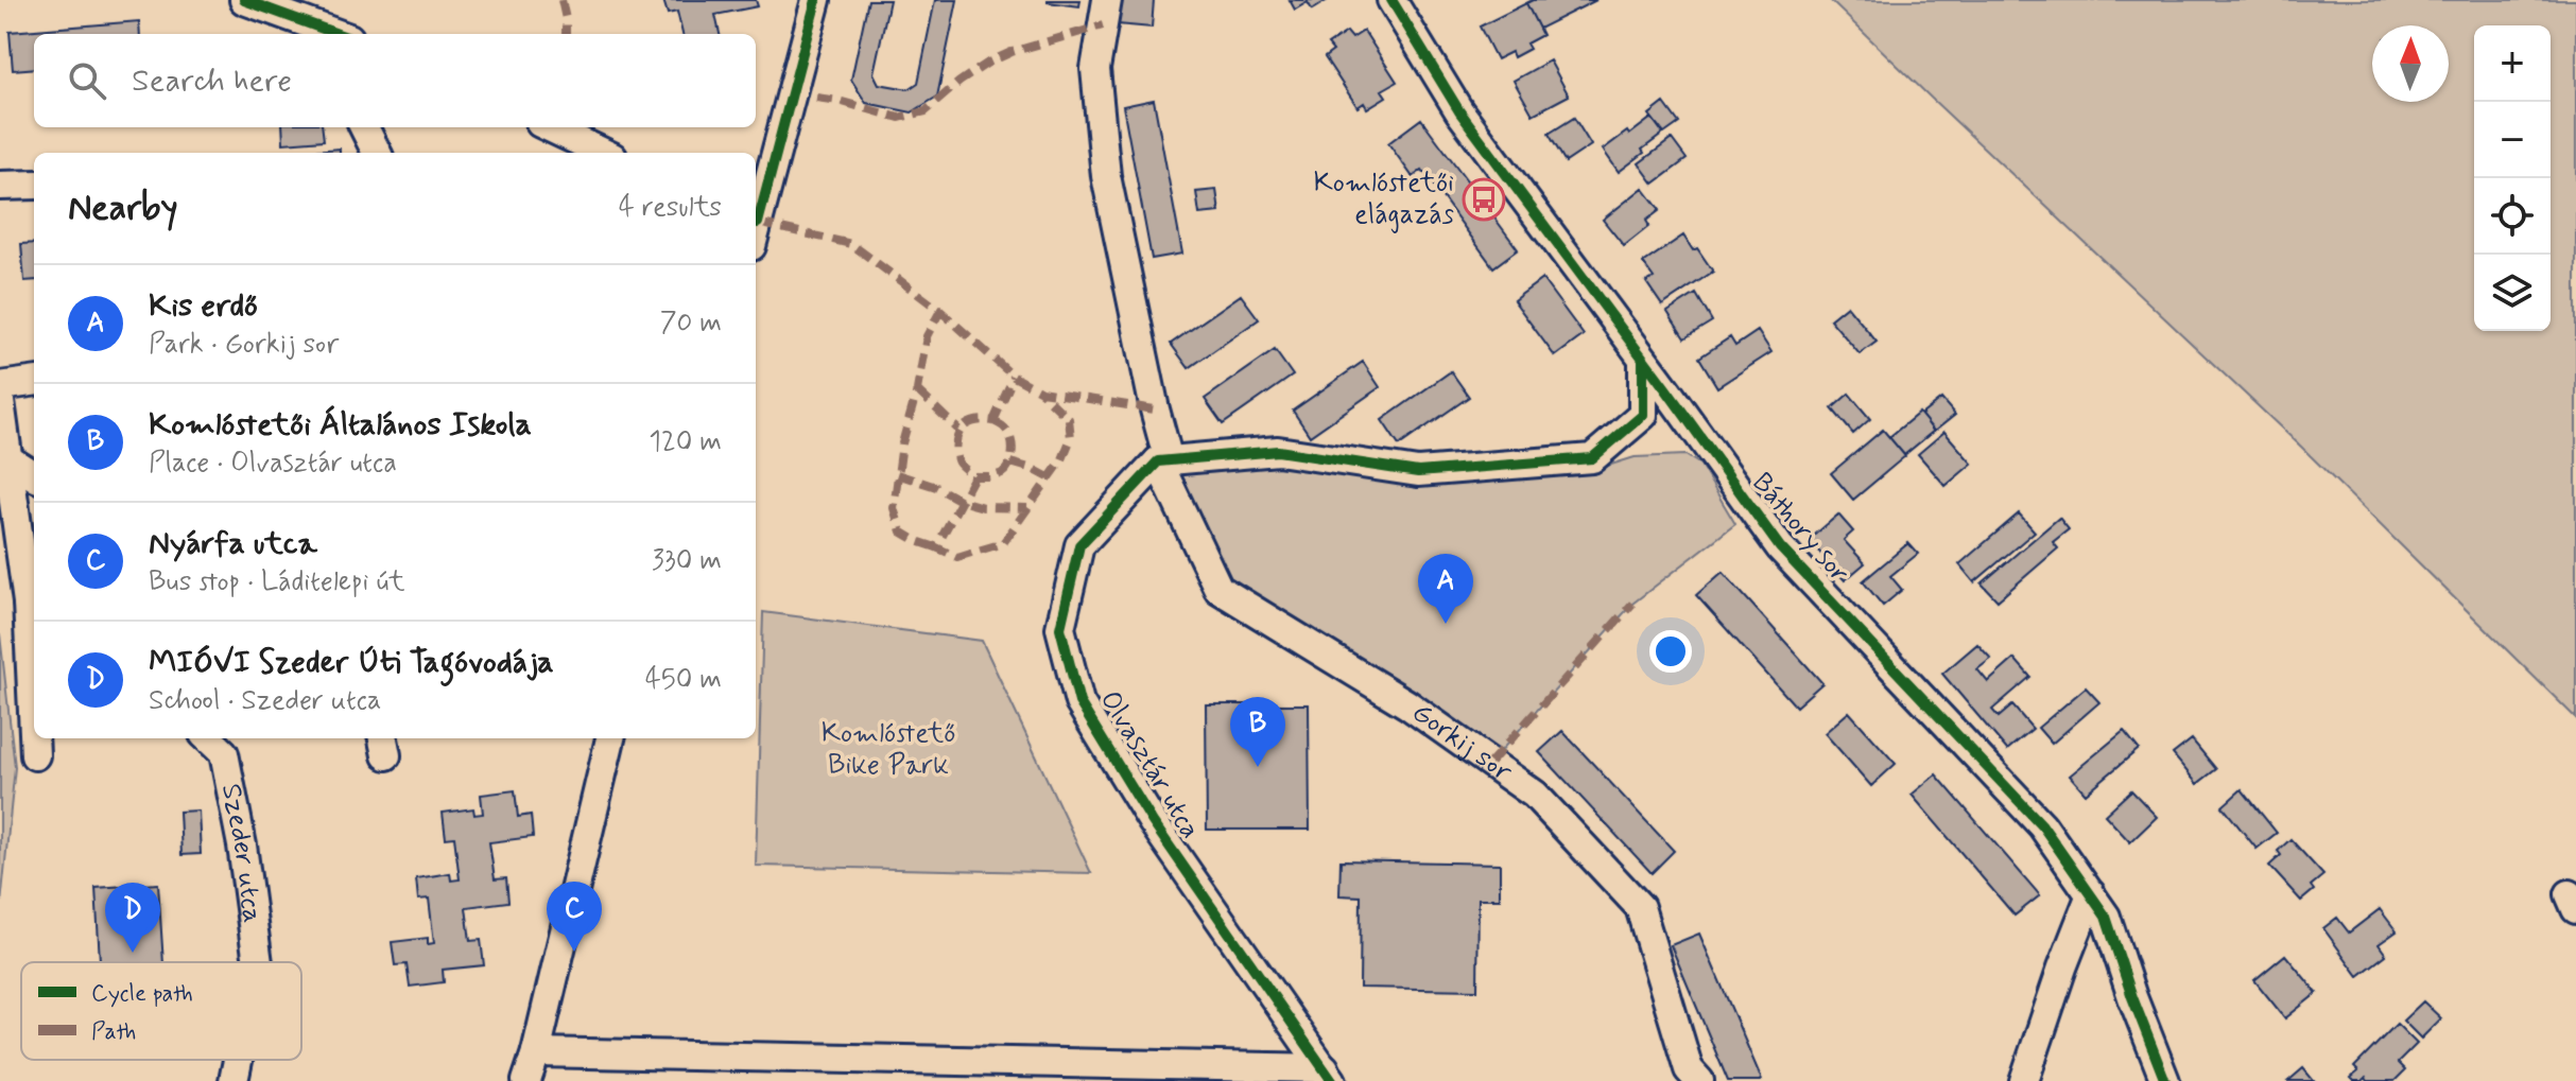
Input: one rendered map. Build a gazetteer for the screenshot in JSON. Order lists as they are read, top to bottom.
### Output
{
  "streets": {
    "street": [
      "Báthory sor",
      "Gorkij sor",
      "Olvasztár utca",
      "Szeder utca"
    ]
  },
  "crossings": [
    ["Gorkij sor", "Olvasztár utca"]
  ],
  "parks": ["Komlóstető Bike Park"],
  "places": {
    "bus stop": ["Komlóstetői elágazás"]
  },
  "legend": ["Cycle path", "Path"],
  "north": "top",
  "page": {
    "map_buttons": ["+", "−"],
    "search": "Search here",
    "heading": ["Nearby", "4 results"],
    "list": [
      {
        "mark": "A",
        "name": "Kis erdő",
        "note": "Park · Gorkij sor",
        "value": "70 m"
      },
      {
        "mark": "B",
        "name": "Komlóstetői Általános Iskola",
        "note": "Place · Olvasztár utca",
        "value": "120 m"
      },
      {
        "mark": "C",
        "name": "Nyárfa utca",
        "note": "Bus stop · Láditelepi út",
        "value": "330 m"
      },
      {
        "mark": "D",
        "name": "MIÓVI Szeder Úti Tagóvodája",
        "note": "School · Szeder utca",
        "value": "450 m"
      }
    ],
    "pins": [
      "A",
      "B",
      "C",
      "D"
    ]
  }
}
